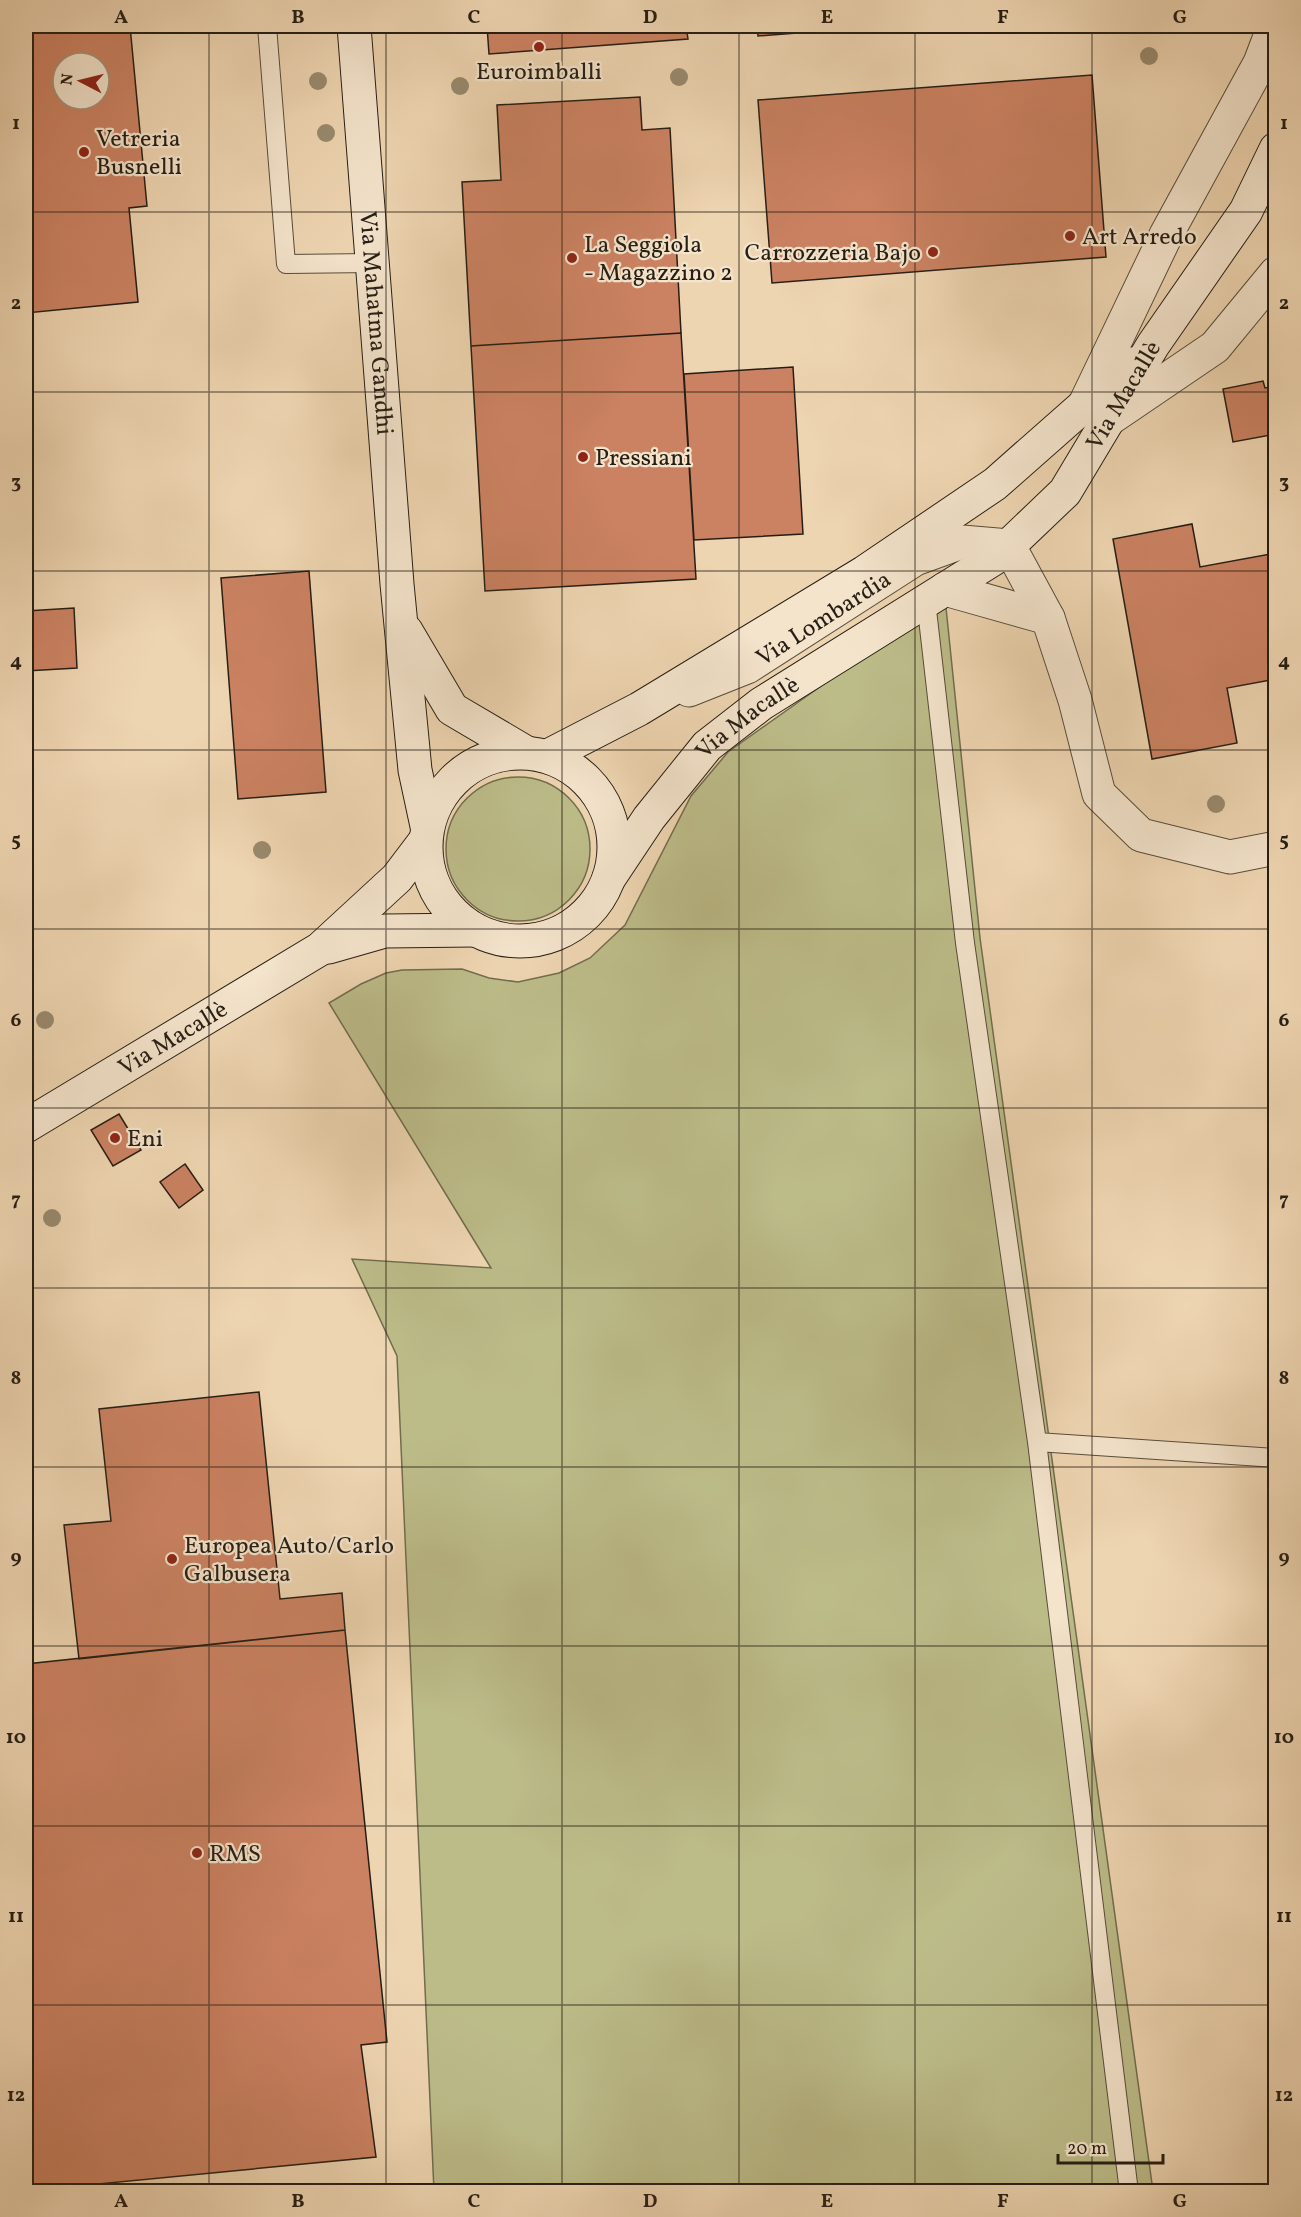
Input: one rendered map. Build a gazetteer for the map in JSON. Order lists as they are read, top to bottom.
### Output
{
  "streets": {
    "street": ["Via Mahatma Gandhi", "Via Macallè", "Via Lombardia"]
  },
  "crossings": [
    ["Via Mahatma Gandhi", "Via Macallè"],
    ["Via Macallè", "Via Lombardia"]
  ],
  "places": [
    "Euroimballi",
    "Vetreria Busnelli",
    "Art Arredo",
    "Carrozzeria Bajo",
    "La Seggiola - Magazzino 2",
    "Pressiani",
    "Eni",
    "Europea Auto/Carlo Galbusera",
    "RMS"
  ],
  "scale_bar": "20 m",
  "north": "left",
  "grid": {
    "columns": [
      "A",
      "B",
      "C",
      "D",
      "E",
      "F",
      "G"
    ],
    "rows": [
      "1",
      "2",
      "3",
      "4",
      "5",
      "6",
      "7",
      "8",
      "9",
      "10",
      "11",
      "12"
    ]
  }
}
